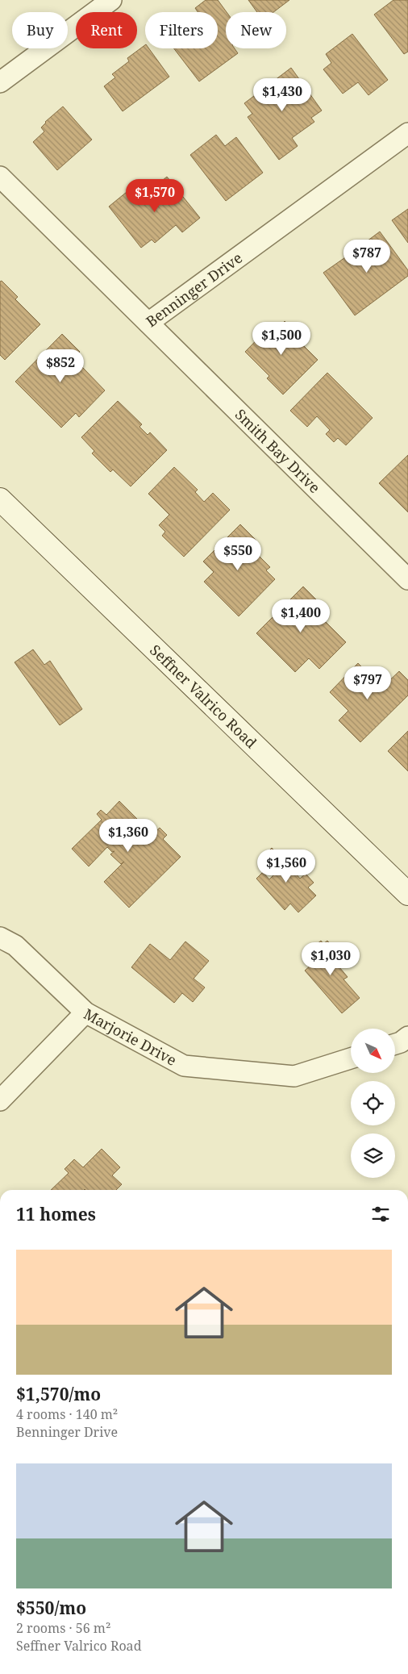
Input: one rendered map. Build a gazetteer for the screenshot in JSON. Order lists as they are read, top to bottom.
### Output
{
  "streets": {
    "street": [
      "Benninger Drive",
      "Smith Bay Drive",
      "Seffner Valrico Road",
      "Marjorie Drive"
    ]
  },
  "crossings": [
    ["Benninger Drive", "Smith Bay Drive"]
  ],
  "north": "bottom right",
  "page": {
    "chip": [
      "Buy",
      "Rent",
      "Filters",
      "New"
    ],
    "price": [
      "$1,430",
      "$1,570",
      "$787",
      "$1,500",
      "$852",
      "$550",
      "$1,400",
      "$797",
      "$1,360",
      "$1,560",
      "$1,030"
    ],
    "heading": "11 homes",
    "list": [
      {
        "name": "$1,570/mo",
        "note": "4 rooms · 140 m² · Benninger Drive"
      },
      {
        "name": "$550/mo",
        "note": "2 rooms · 56 m² · Seffner Valrico Road"
      }
    ]
  }
}
